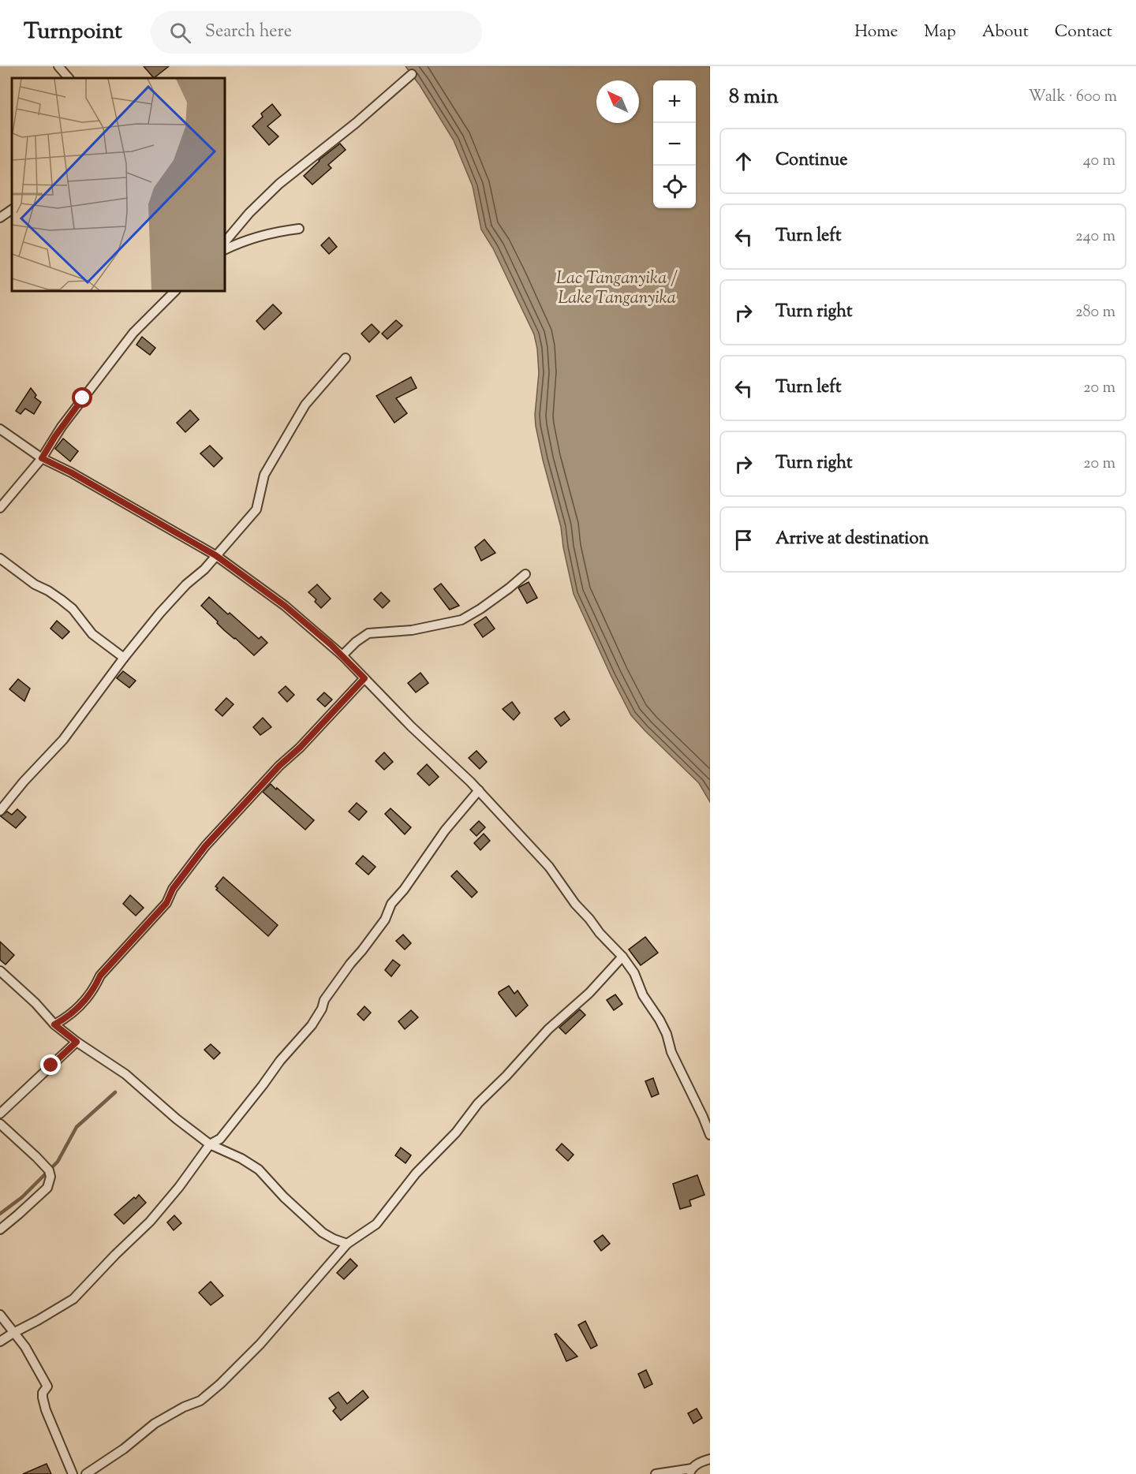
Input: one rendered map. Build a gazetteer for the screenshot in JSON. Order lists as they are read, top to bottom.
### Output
{
  "water": ["Lac Tanganyika / Lake Tanganyika"],
  "north": "top left",
  "page": {
    "header": "Turnpoint",
    "search": "Search here",
    "nav": [
      "Home",
      "Map",
      "About",
      "Contact"
    ],
    "heading": ["8 min", "Walk · 600 m"],
    "map_buttons": ["+", "−"],
    "list": [
      ["Continue", "40 m"],
      ["Turn left", "240 m"],
      ["Turn right", "280 m"],
      ["Turn left", "20 m"],
      ["Turn right", "20 m"],
      "Arrive at destination"
    ]
  }
}
